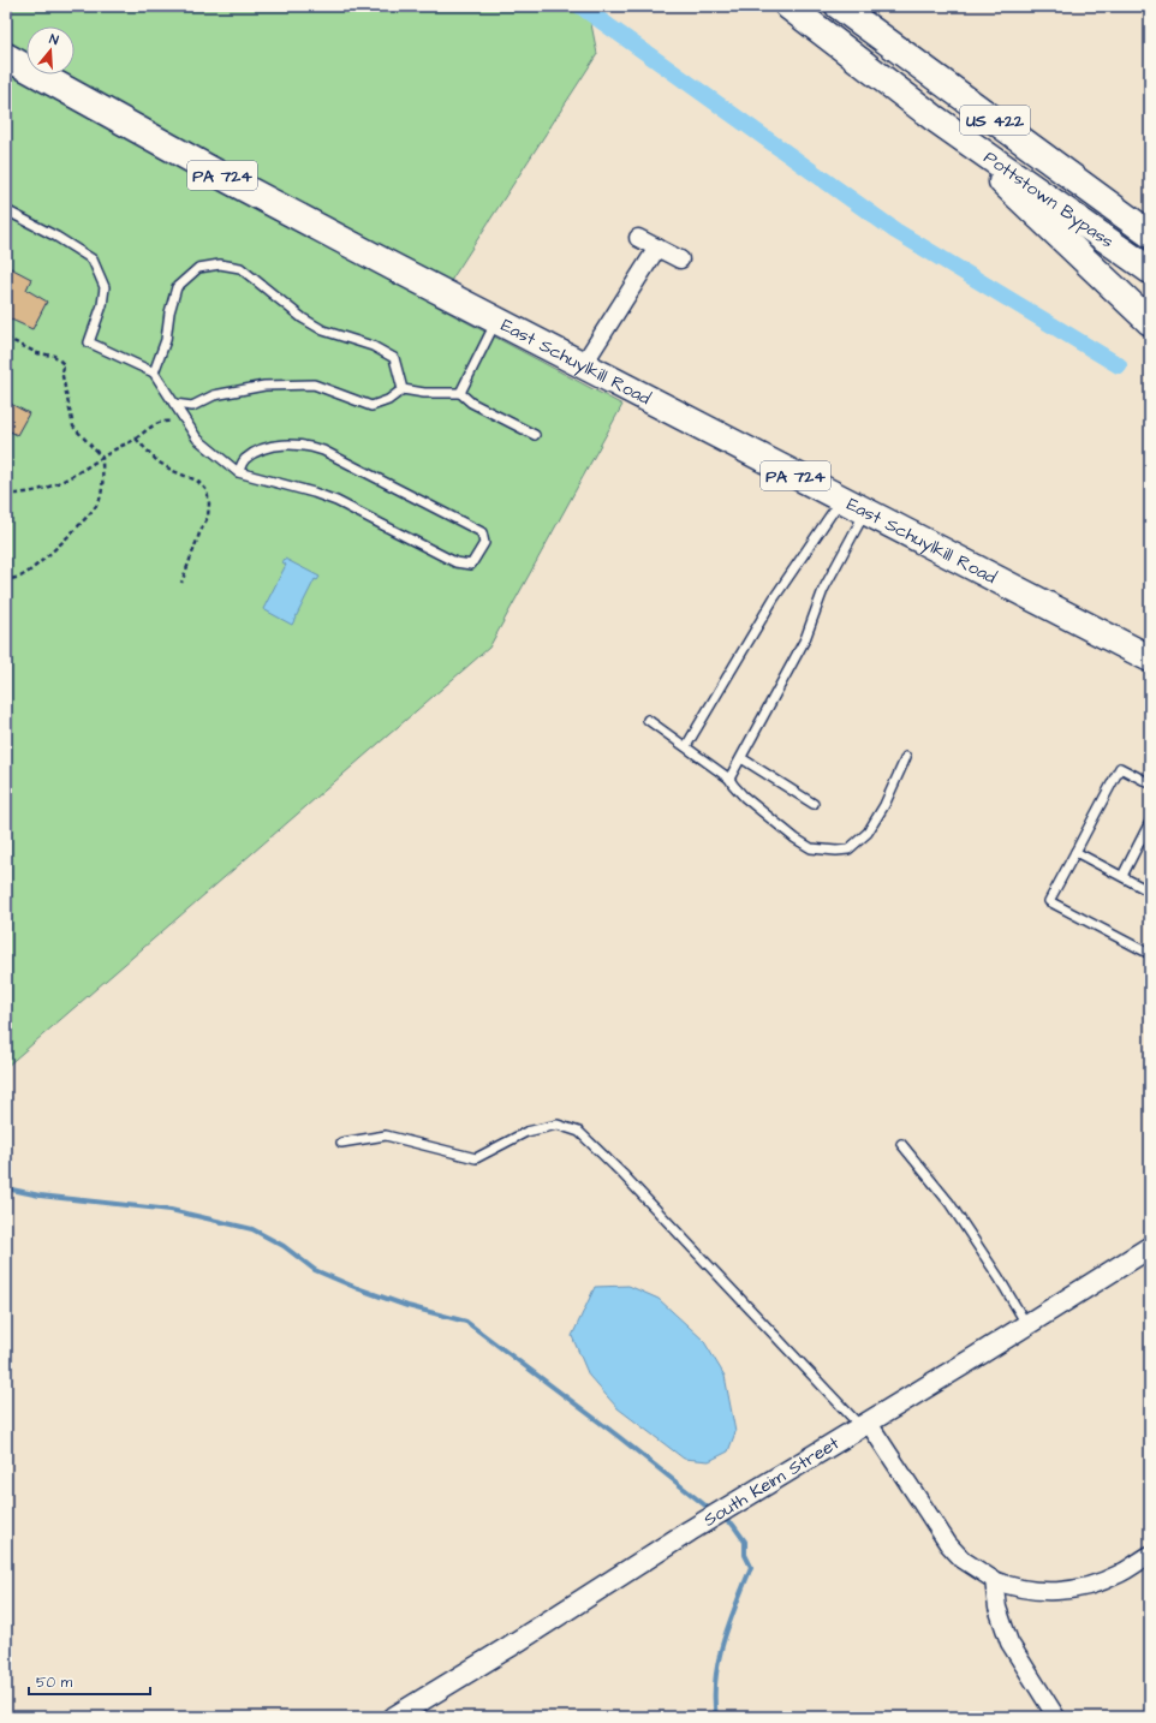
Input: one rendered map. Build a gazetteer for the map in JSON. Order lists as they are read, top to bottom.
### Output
{
  "streets": {
    "main road": [
      "US 422",
      "PA 724",
      "Pottstown Bypass",
      "East Schuylkill Road"
    ],
    "street": ["South Keim Street"]
  },
  "scale_bar": "50 m",
  "north": "top"
}
